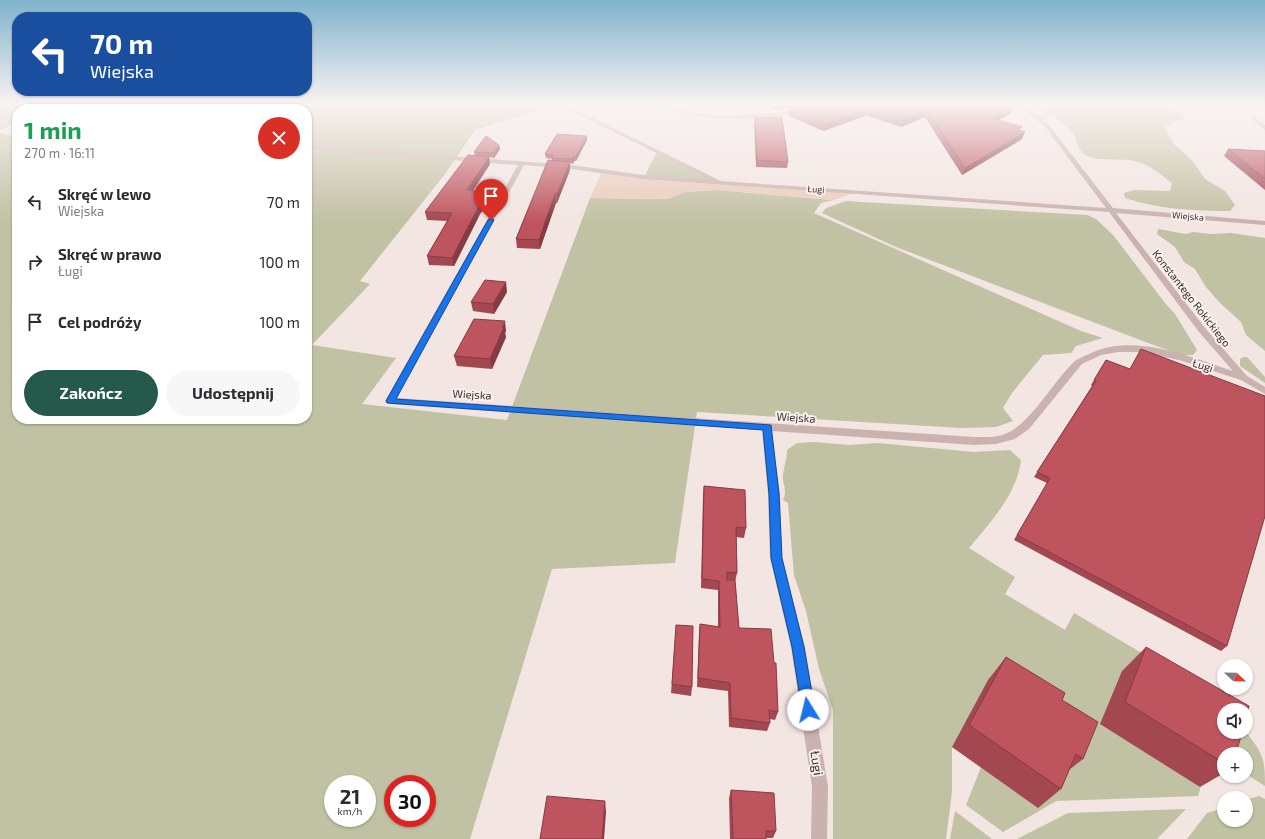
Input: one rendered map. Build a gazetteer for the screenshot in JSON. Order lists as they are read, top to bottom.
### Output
{
  "streets": {
    "street": ["Ługi", "Wiejska", "Konstantego Rokickiego"]
  },
  "crossings": [
    ["Ługi", "Wiejska"],
    ["Ługi", "Konstantego Rokickiego"],
    ["Wiejska", "Konstantego Rokickiego"]
  ],
  "north": "right",
  "page": {
    "turn": ["70 m", "Wiejska"],
    "heading": ["1 min", "270 m · 16:11"],
    "list": [
      {
        "name": "Skręć w lewo",
        "note": "Wiejska",
        "value": "70 m"
      },
      {
        "name": "Skręć w prawo",
        "note": "Ługi",
        "value": "100 m"
      },
      {
        "name": "Cel podróży",
        "value": "100 m"
      }
    ],
    "buttons": ["Zakończ", "Udostępnij"],
    "map_buttons": ["+", "−"],
    "speed": "21 km/h",
    "limit": "30"
  }
}
